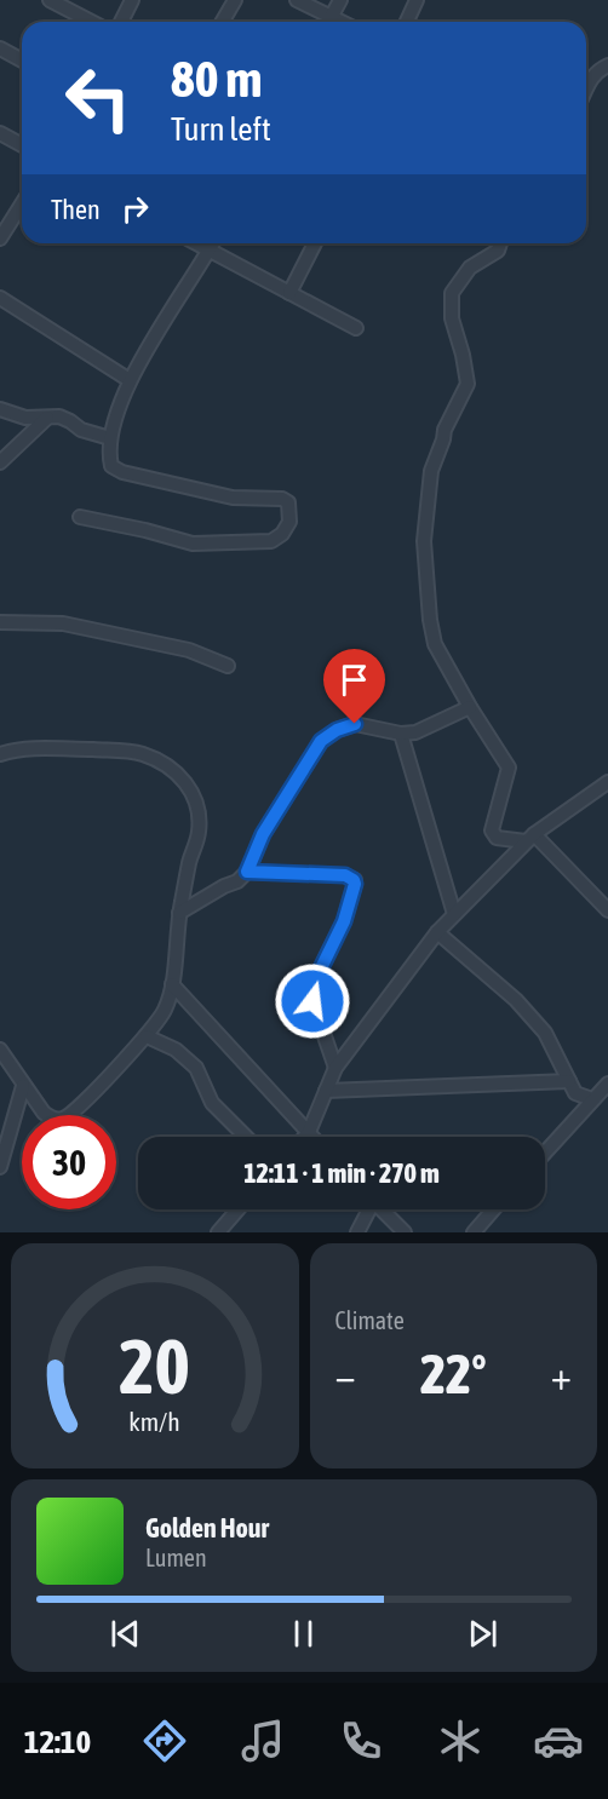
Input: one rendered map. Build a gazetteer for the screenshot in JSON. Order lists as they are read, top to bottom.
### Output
{
  "page": {
    "turn": ["80 m", "Turn left"],
    "then": "Then",
    "limit": "30",
    "trip": "12:11 · 1 min · 270 m",
    "tile": "Climate",
    "heat": ["−", "22°", "+"],
    "song": ["Golden Hour", "Lumen"],
    "tabs": "12:10",
    "gauge": ["20", "km/h"]
  }
}
